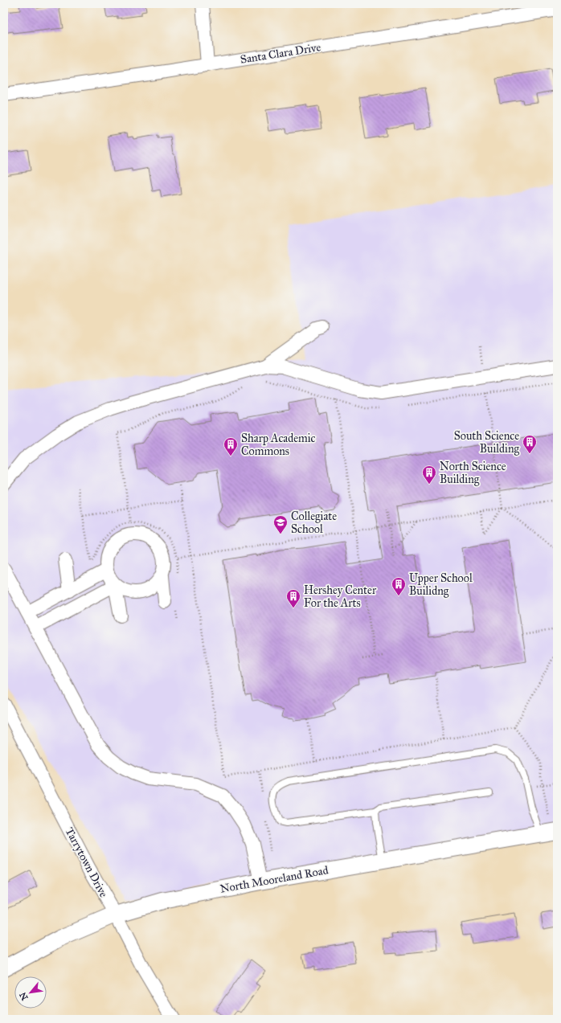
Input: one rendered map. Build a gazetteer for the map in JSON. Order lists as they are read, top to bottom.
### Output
{
  "streets": {
    "street": ["Santa Clara Drive", "Tarrytown Drive", "North Mooreland Road"]
  },
  "crossings": [
    ["Tarrytown Drive", "North Mooreland Road"]
  ],
  "places": {
    "building": [
      "South Science Building",
      "Sharp Academic Commons",
      "North Science Building",
      "Upper School Builidng",
      "Hershey Center For the Arts"
    ],
    "school or university": ["Collegiate School"]
  },
  "north": "bottom left"
}
